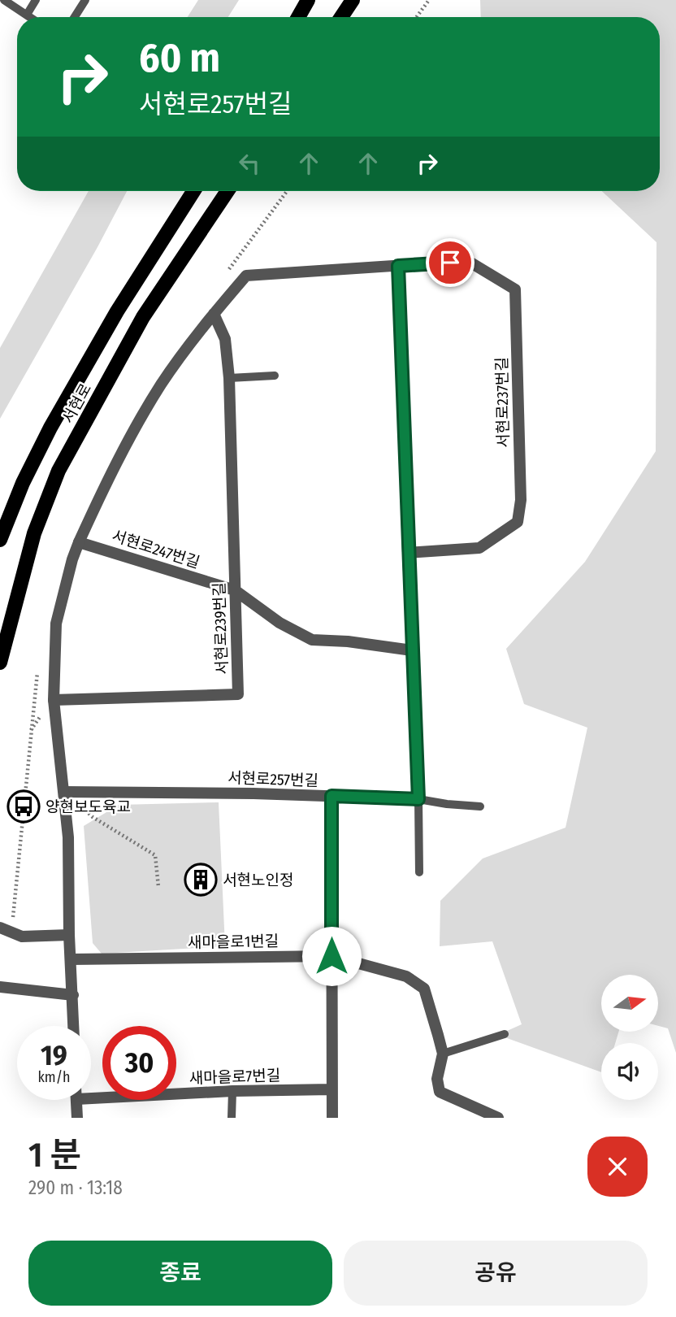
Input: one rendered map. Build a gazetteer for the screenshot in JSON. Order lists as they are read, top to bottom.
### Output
{
  "streets": {
    "main road": ["서현로"],
    "street": [
      "서현로237번길",
      "서현로247번길",
      "서현로239번길",
      "서현로257번길",
      "새마을로1번길",
      "새마을로7번길"
    ]
  },
  "crossings": [
    ["서현로237번길", "서현로239번길"],
    ["서현로247번길", "서현로239번길"]
  ],
  "places": {
    "bus stop": ["양현보도육교"],
    "building": ["서현노인정"]
  },
  "north": "right",
  "page": {
    "turn": ["60 m", "서현로257번길"],
    "speed": "19 km/h",
    "limit": "30",
    "heading": ["1 분", "290 m · 13:18"],
    "buttons": ["종료", "공유"]
  }
}
